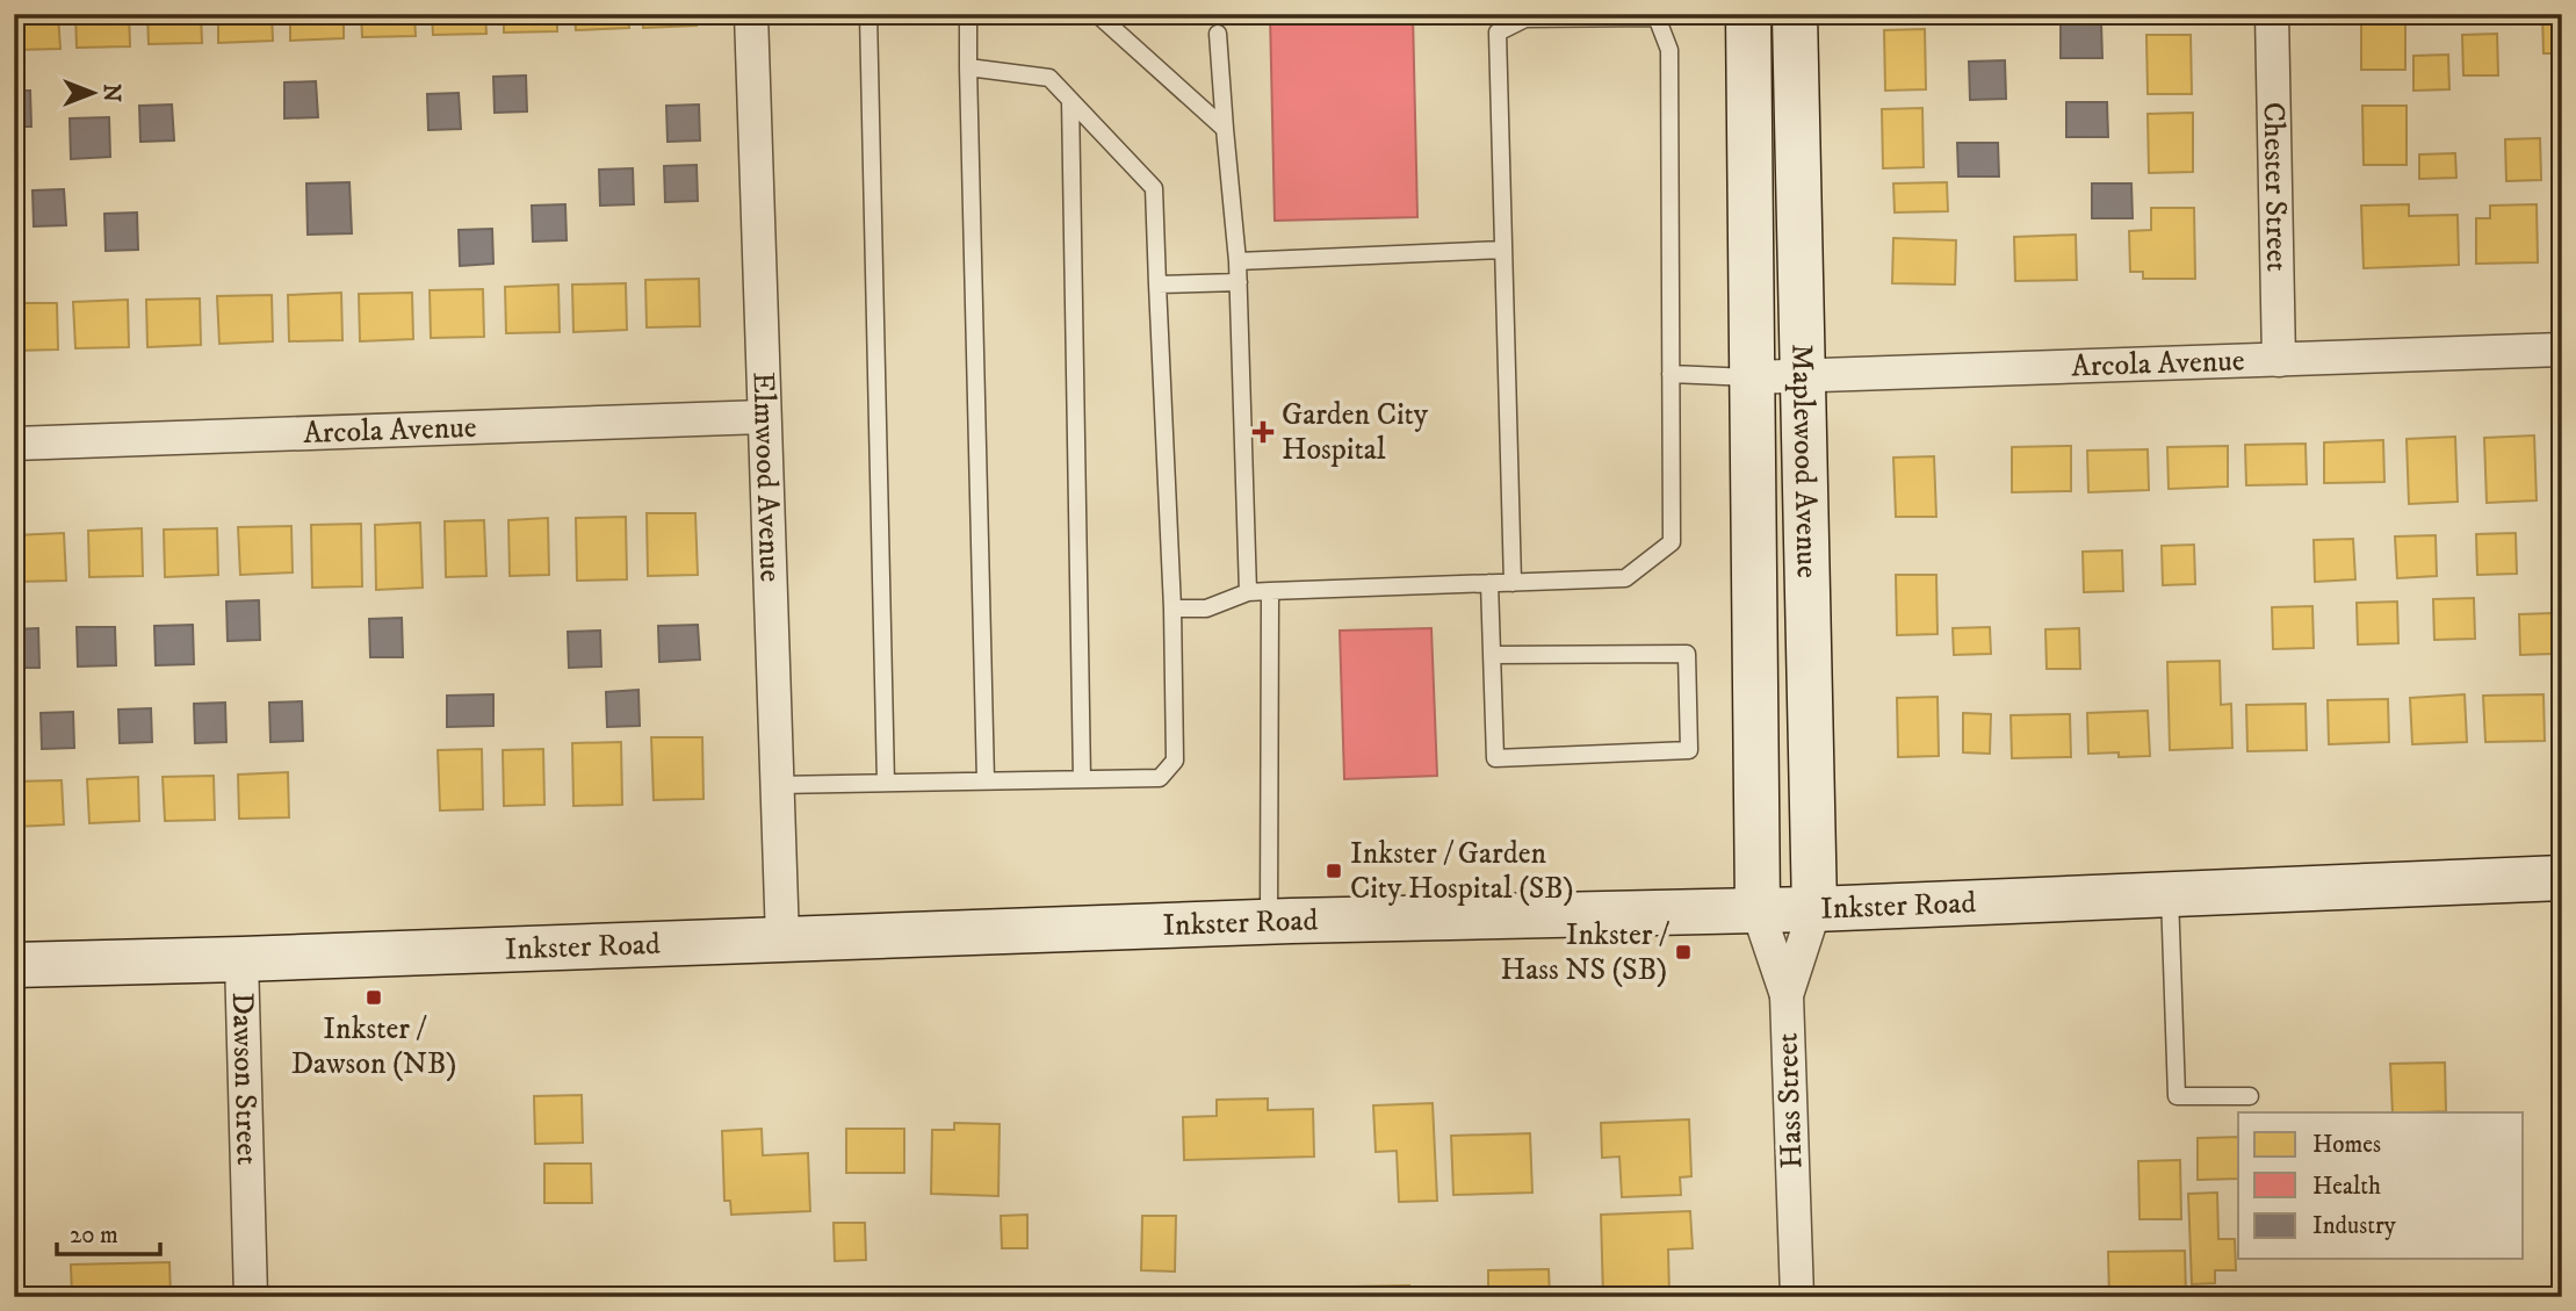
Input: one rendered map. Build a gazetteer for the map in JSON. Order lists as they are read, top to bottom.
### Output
{
  "streets": {
    "main road": ["Maplewood Avenue", "Inkster Road"],
    "street": [
      "Chester Street",
      "Arcola Avenue",
      "Elmwood Avenue",
      "Dawson Street",
      "Hass Street"
    ]
  },
  "crossings": [
    ["Chester Street", "Arcola Avenue"],
    ["Arcola Avenue", "Maplewood Avenue"],
    ["Arcola Avenue", "Elmwood Avenue"],
    ["Maplewood Avenue", "Inkster Road"],
    ["Maplewood Avenue", "Hass Street"],
    ["Elmwood Avenue", "Inkster Road"],
    ["Inkster Road", "Dawson Street"],
    ["Inkster Road", "Hass Street"]
  ],
  "places": {
    "health": ["Garden City Hospital"],
    "transit": ["Inkster / Garden City Hospital (SB)", "Inkster / Hass NS (SB)", "Inkster / Dawson (NB)"]
  },
  "legend": ["Homes", "Health", "Industry"],
  "scale_bar": "20 m",
  "north": "right"
}
